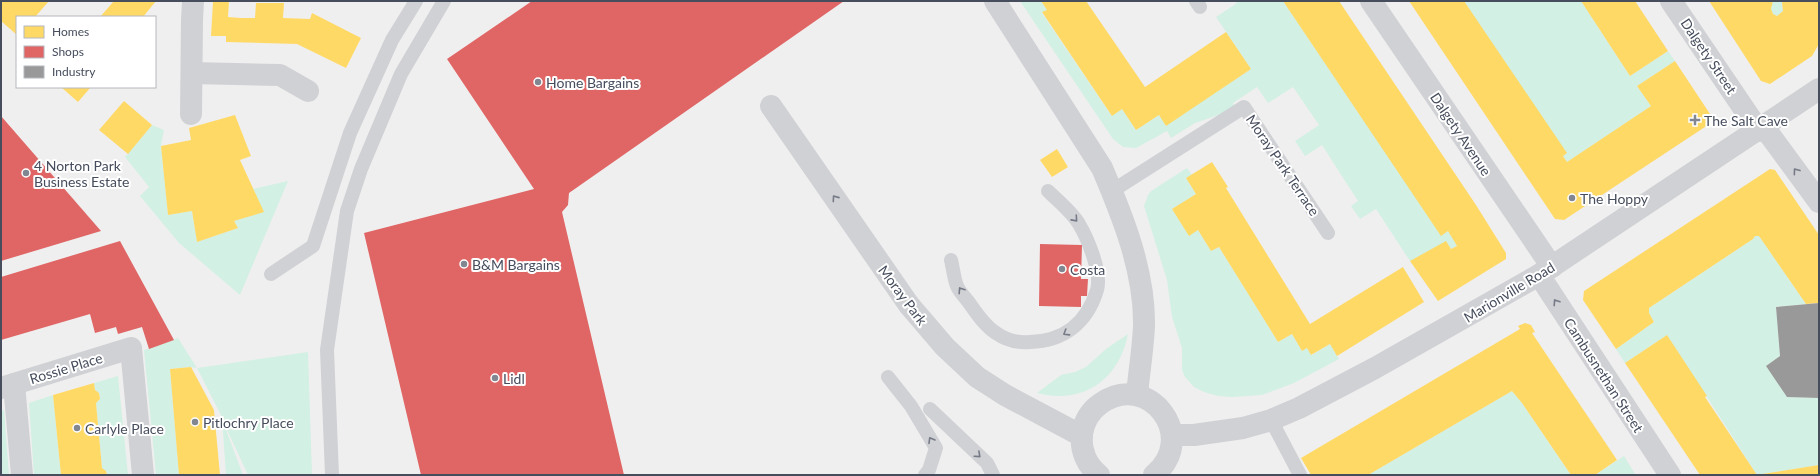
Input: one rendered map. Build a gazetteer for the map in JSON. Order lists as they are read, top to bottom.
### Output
{
  "streets": {
    "street": [
      "Dalgety Street",
      "Dalgety Avenue",
      "Marionville Road",
      "Moray Park",
      "Rossie Place",
      "Cambusnethan Street"
    ],
    "lane": ["Moray Park Terrace"]
  },
  "crossings": [
    ["Dalgety Street", "Marionville Road"],
    ["Dalgety Avenue", "Marionville Road"],
    ["Dalgety Avenue", "Cambusnethan Street"],
    ["Marionville Road", "Cambusnethan Street"]
  ],
  "one_way": ["Dalgety Street", "Moray Park", "Cambusnethan Street"],
  "places": {
    "other": [
      "Home Bargains",
      "4 Norton Park Business Estate",
      "The Hoppy",
      "B&M Bargains",
      "Costa",
      "Lidl",
      "Pitlochry Place",
      "Carlyle Place"
    ],
    "health": ["The Salt Cave"]
  },
  "legend": ["Homes", "Shops", "Industry"]
}
